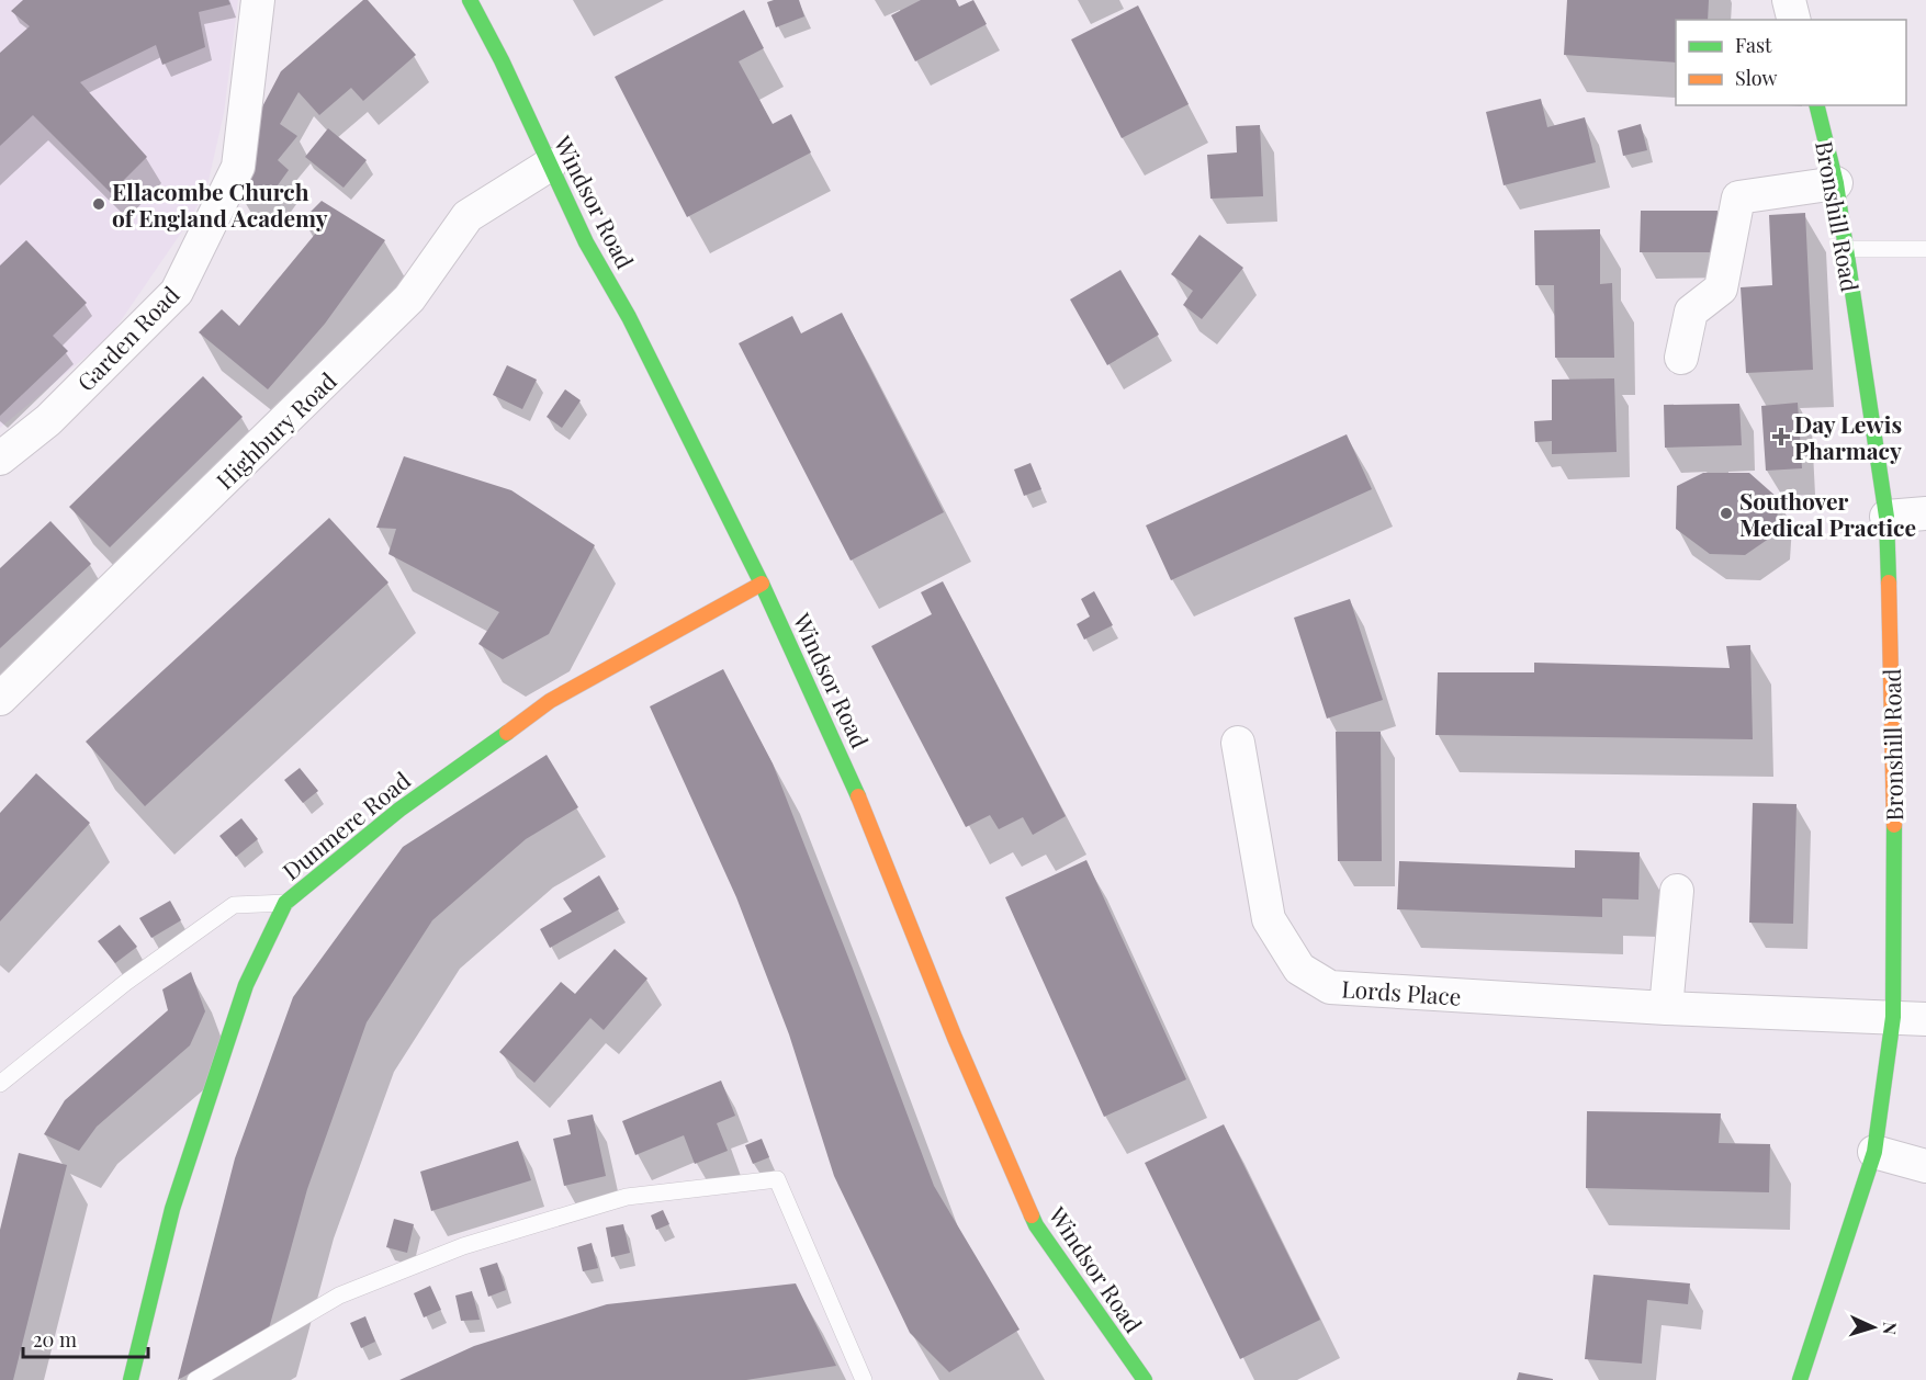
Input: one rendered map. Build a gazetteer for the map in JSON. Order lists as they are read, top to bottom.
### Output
{
  "streets": {
    "street": [
      "Windsor Road",
      "Bronshill Road",
      "Garden Road",
      "Highbury Road",
      "Dunmere Road",
      "Lords Place"
    ]
  },
  "crossings": [
    ["Windsor Road", "Highbury Road"],
    ["Windsor Road", "Dunmere Road"],
    ["Bronshill Road", "Lords Place"]
  ],
  "places": {
    "other": ["Ellacombe Church of England Academy", "Southover Medical Practice"],
    "health": ["Day Lewis Pharmacy"]
  },
  "legend": ["Fast", "Slow"],
  "scale_bar": "20 m",
  "north": "right"
}
